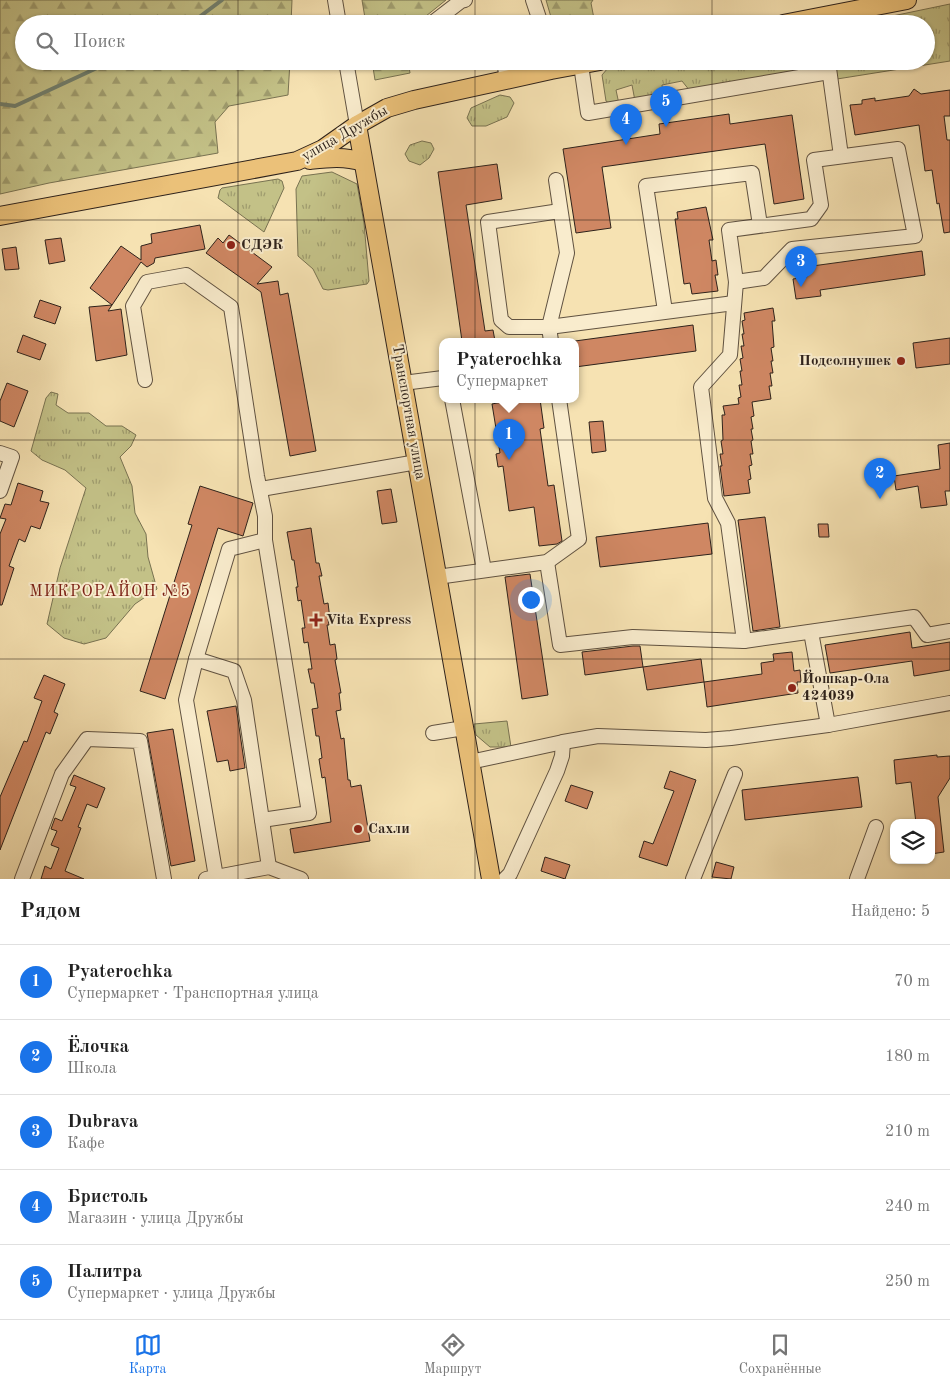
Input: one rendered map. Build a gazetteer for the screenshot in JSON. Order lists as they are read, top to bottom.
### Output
{
  "streets": {
    "main road": ["улица Дружбы", "Транспортная улица"]
  },
  "crossings": [
    ["улица Дружбы", "Транспортная улица"]
  ],
  "districts": ["МИКРОРАЙОН №5"],
  "places": {
    "other": [
      "СДЭК",
      "Подсолнушек",
      "Йошкар-Ола 424039",
      "Сахли"
    ],
    "health": ["Vita Express"]
  },
  "page": {
    "search": "Поиск",
    "pins": [
      "5",
      "4",
      "3",
      "1",
      "2"
    ],
    "popup": ["Pyaterochka", "Супермаркет"],
    "heading": ["Рядом", "Найдено: 5"],
    "list": [
      {
        "mark": "1",
        "name": "Pyaterochka",
        "note": "Супермаркет · Транспортная улица",
        "value": "70 m"
      },
      {
        "mark": "2",
        "name": "Ёлочка",
        "note": "Школа",
        "value": "180 m"
      },
      {
        "mark": "3",
        "name": "Dubrava",
        "note": "Кафе",
        "value": "210 m"
      },
      {
        "mark": "4",
        "name": "Бристоль",
        "note": "Магазин · улица Дружбы",
        "value": "240 m"
      },
      {
        "mark": "5",
        "name": "Палитра",
        "note": "Супермаркет · улица Дружбы",
        "value": "250 m"
      }
    ],
    "nav": ["Карта", "Маршрут", "Сохранённые"]
  }
}
